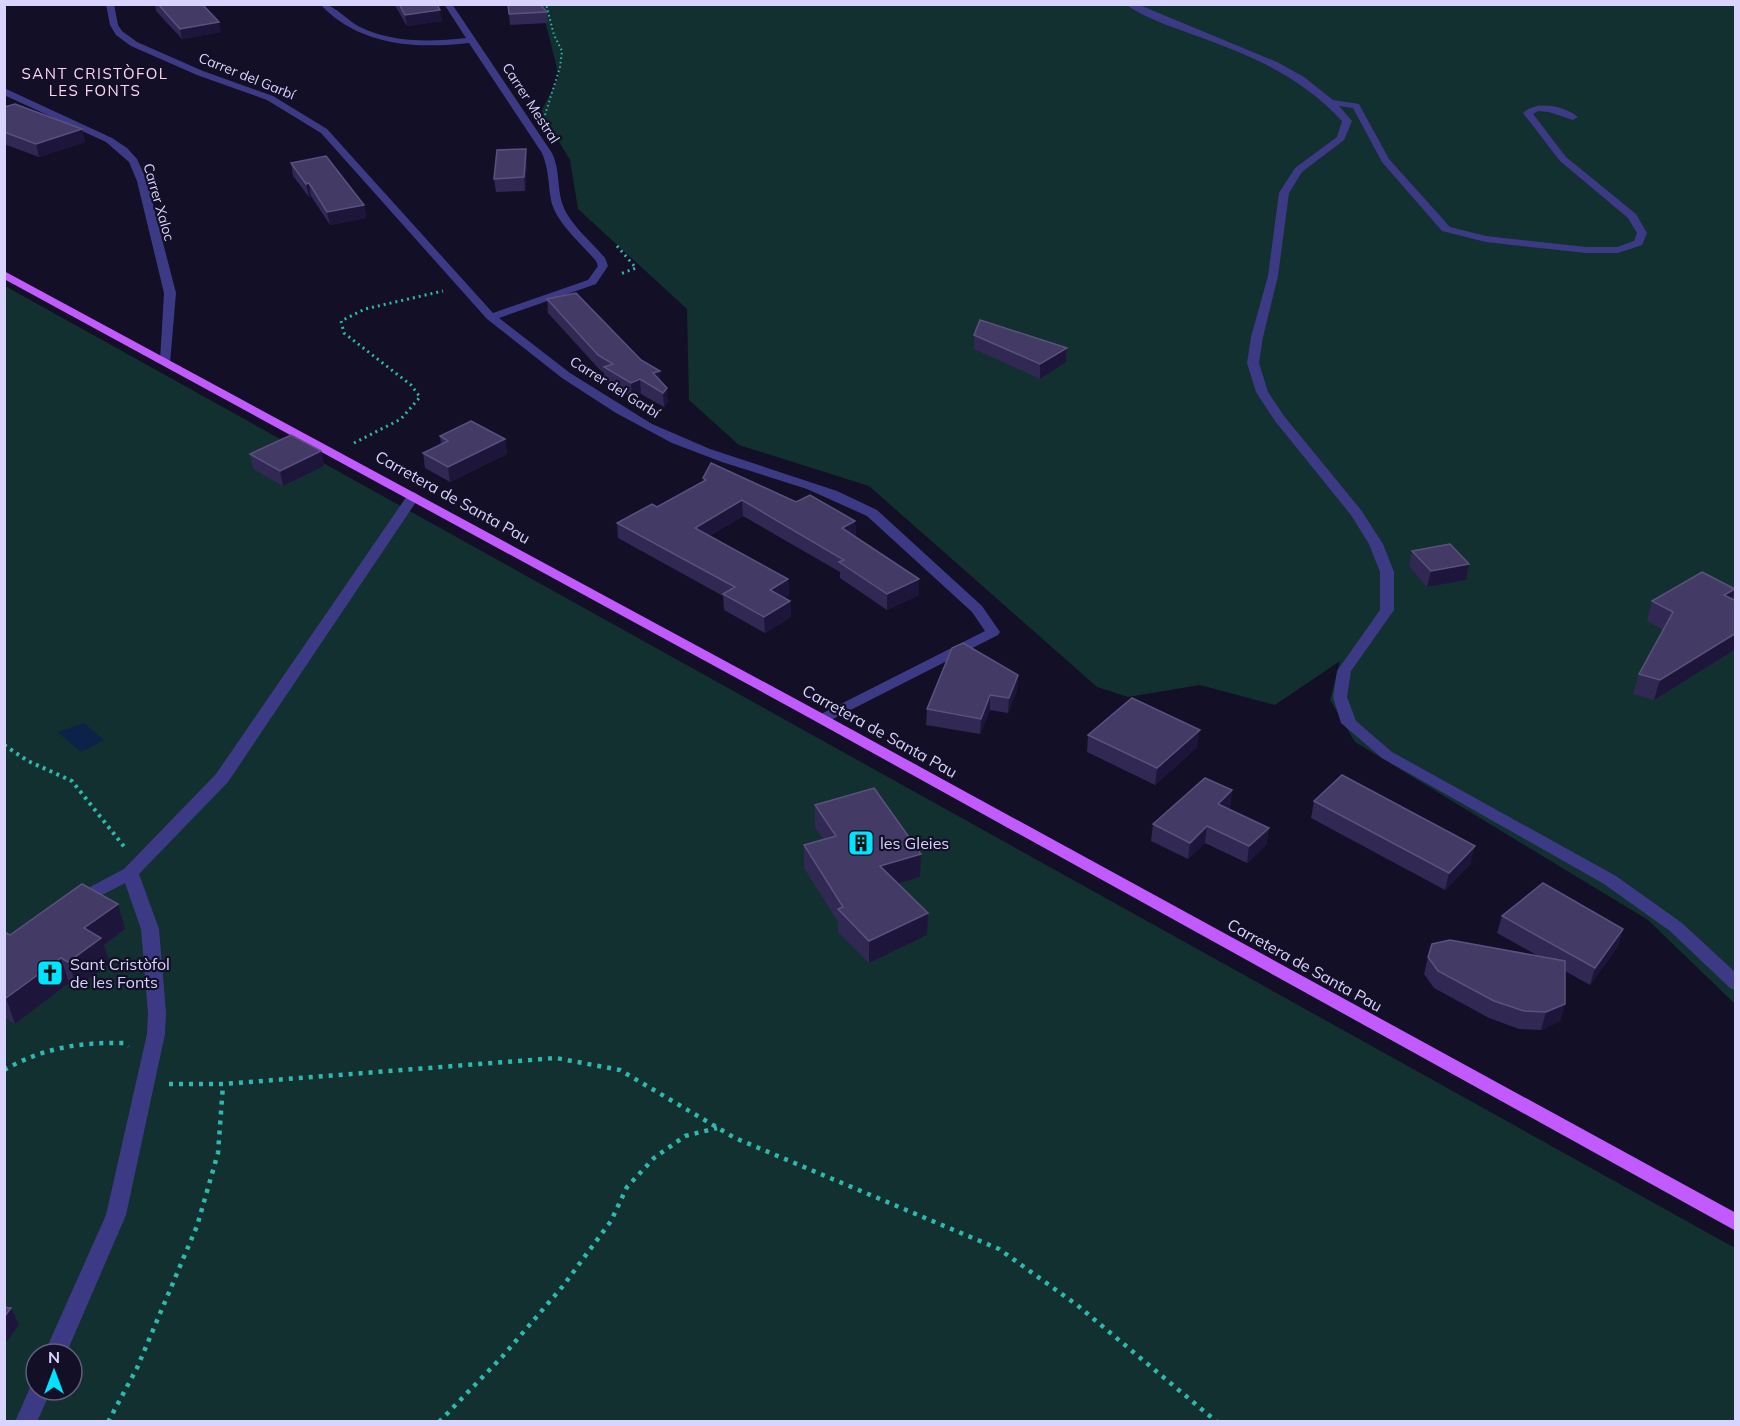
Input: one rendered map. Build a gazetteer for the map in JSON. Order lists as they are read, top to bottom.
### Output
{
  "streets": {
    "main road": ["Carretera de Santa Pau"],
    "street": ["Carrer del Garbí", "Carrer Mestral", "Carrer Xaloc"]
  },
  "crossings": [
    ["Carrer del Garbí", "Carretera de Santa Pau"],
    ["Carrer Xaloc", "Carretera de Santa Pau"]
  ],
  "districts": ["SANT CRISTÒFOL LES FONTS"],
  "places": {
    "building": ["les Gleies"],
    "church": ["Sant Cristòfol de les Fonts"]
  },
  "north": "top"
}
